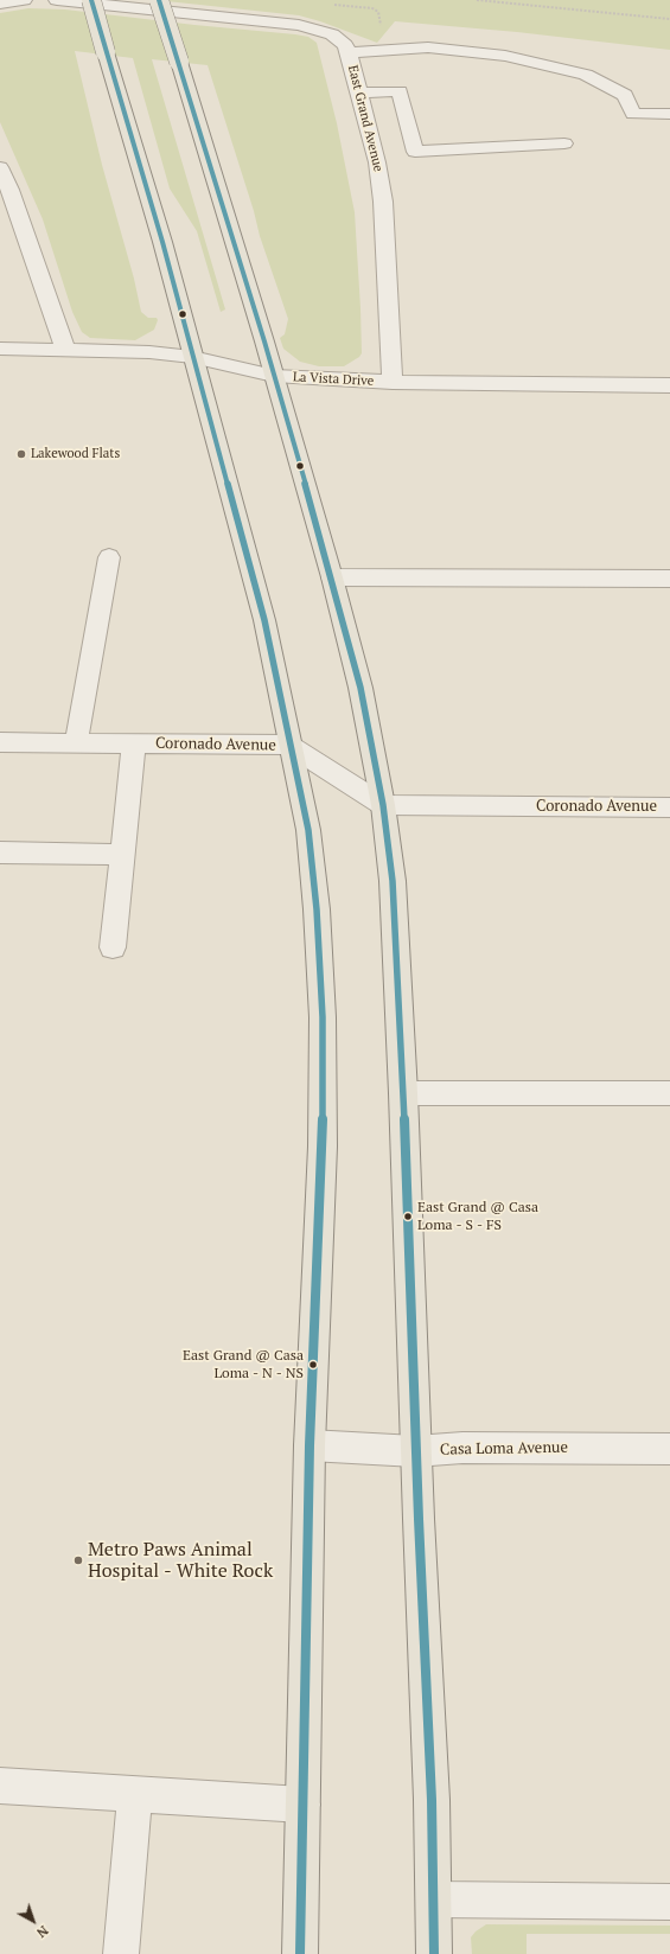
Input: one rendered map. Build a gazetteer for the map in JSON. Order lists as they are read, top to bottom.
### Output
{
  "streets": {
    "street": [
      "East Grand Avenue",
      "La Vista Drive",
      "Coronado Avenue",
      "Casa Loma Avenue"
    ]
  },
  "crossings": [
    ["East Grand Avenue", "La Vista Drive"]
  ],
  "places": [
    "Lakewood Flats",
    "East Grand @ Casa Loma - S - FS",
    "East Grand @ Casa Loma - N - NS",
    "Metro Paws Animal Hospital - White Rock"
  ],
  "north": "bottom right"
}
